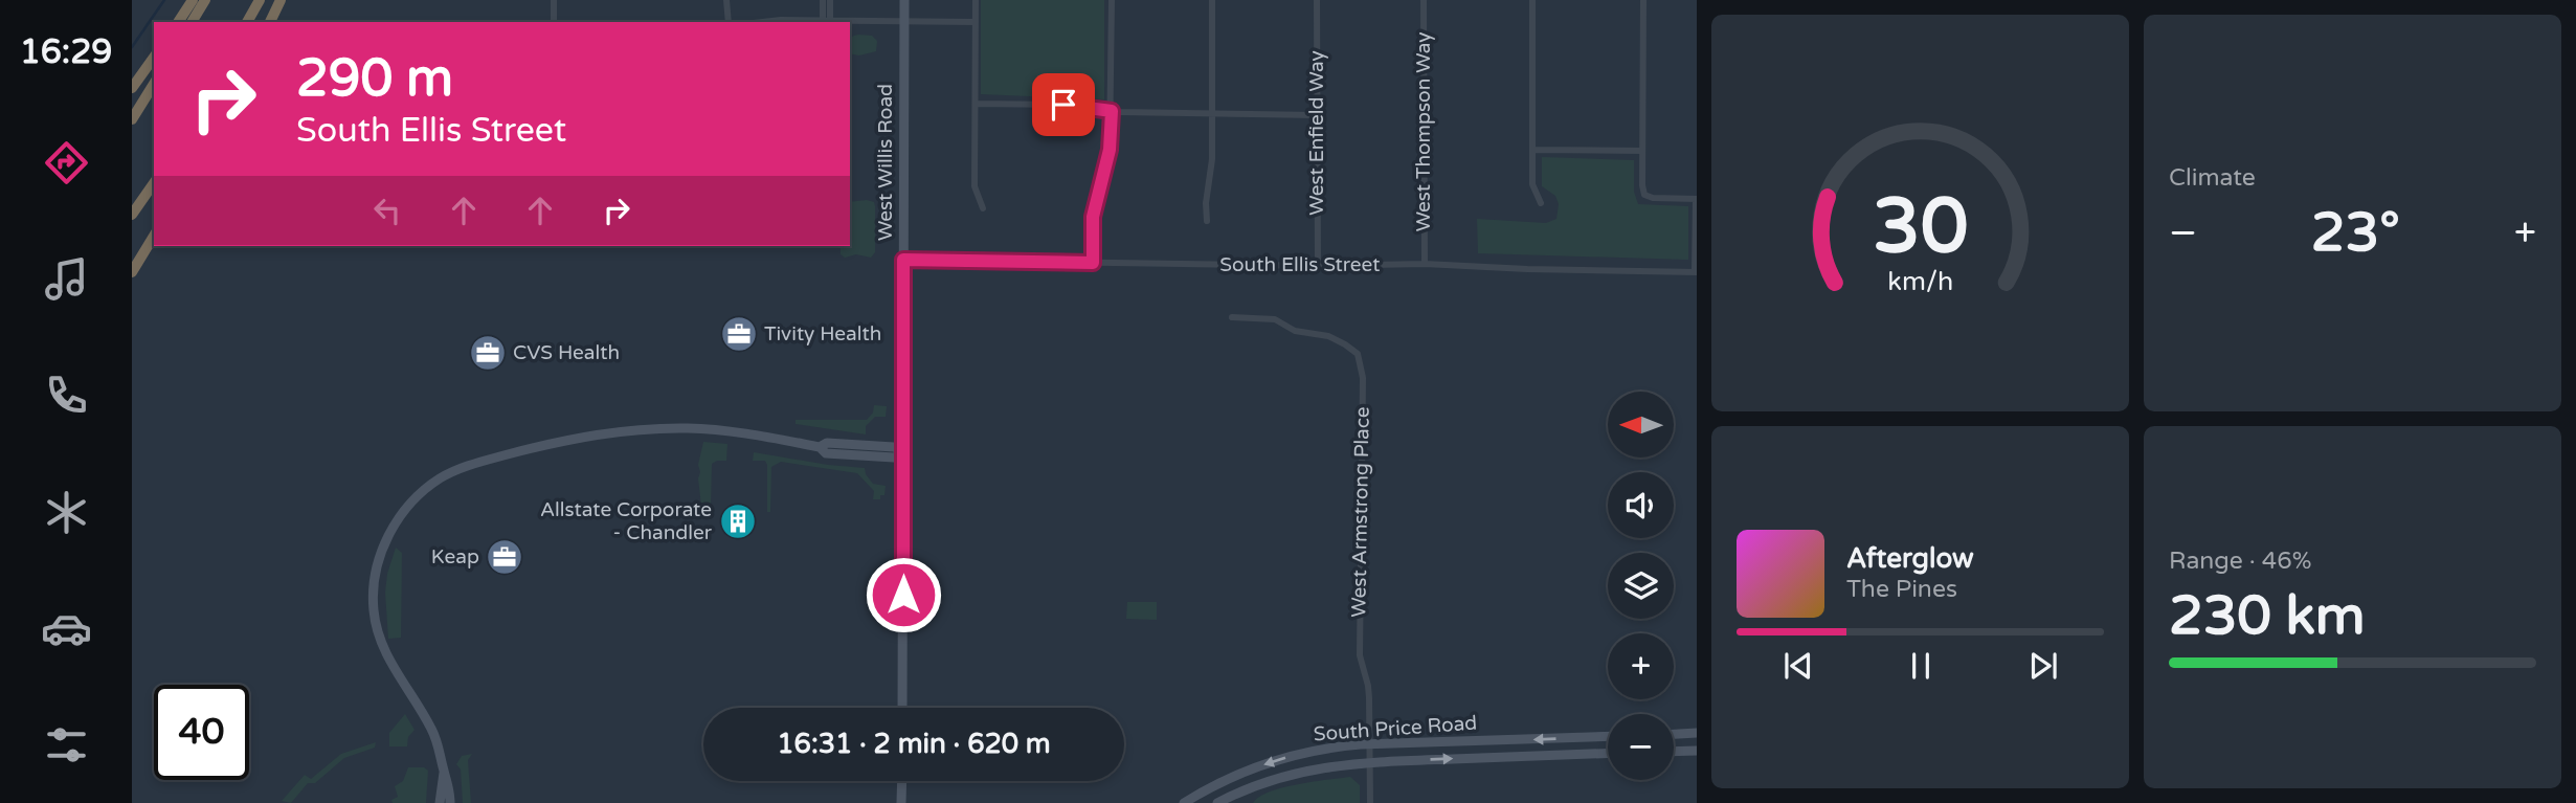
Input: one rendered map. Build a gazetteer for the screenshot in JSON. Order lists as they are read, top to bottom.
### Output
{
  "streets": {
    "street": [
      "West Thompson Way",
      "West Enfield Way",
      "West Willis Road",
      "South Ellis Street",
      "West Armstrong Place",
      "South Price Road"
    ]
  },
  "crossings": [
    ["West Thompson Way", "South Ellis Street"],
    ["West Enfield Way", "South Ellis Street"],
    ["West Willis Road", "South Ellis Street"],
    ["West Armstrong Place", "South Price Road"]
  ],
  "places": {
    "office": ["Tivity Health", "CVS Health", "Keap"],
    "building": ["Allstate Corporate - Chandler"]
  },
  "north": "left",
  "page": {
    "tabs": "16:29",
    "tile": [
      "Climate",
      ["Range · 46%", "230 km"]
    ],
    "turn": ["290 m", "South Ellis Street"],
    "heat": ["−", "23°", "+"],
    "map_buttons": ["+", "−"],
    "song": ["Afterglow", "The Pines"],
    "limit": "40",
    "trip": "16:31 · 2 min · 620 m",
    "gauge": ["30", "km/h"]
  }
}
